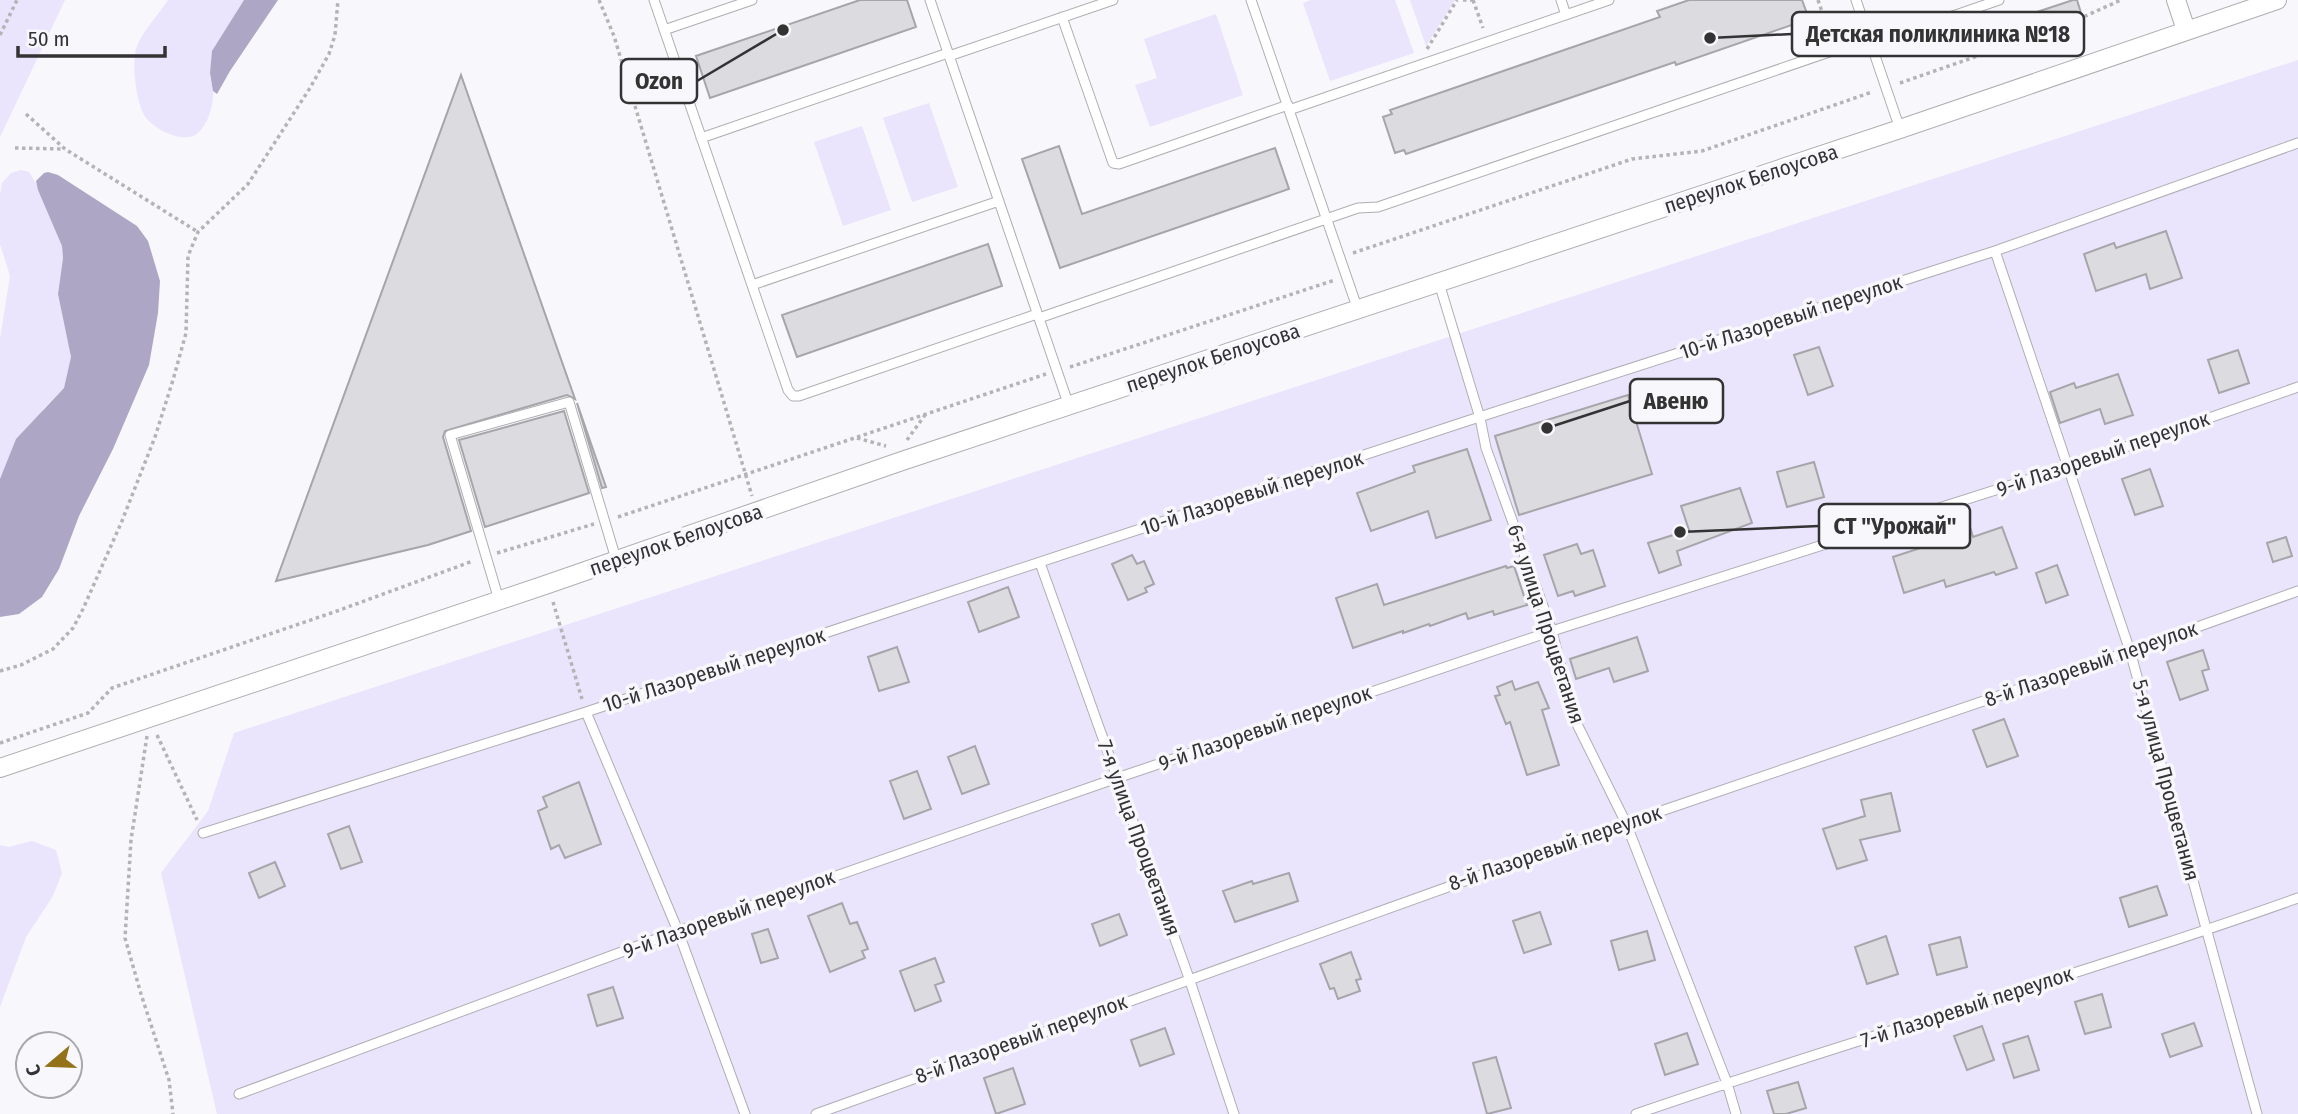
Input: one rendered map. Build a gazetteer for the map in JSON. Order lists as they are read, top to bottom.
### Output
{
  "streets": {
    "street": ["переулок Белоусова"],
    "lane": [
      "10-й Лазоревый переулок",
      "9-й Лазоревый переулок",
      "6-я улица Процветания",
      "8-й Лазоревый переулок",
      "5-я улица Процветания",
      "7-я улица Процветания",
      "7-й Лазоревый переулок"
    ]
  },
  "crossings": [
    ["переулок Белоусова", "6-я улица Процветания"],
    ["10-й Лазоревый переулок", "6-я улица Процветания"],
    ["10-й Лазоревый переулок", "5-я улица Процветания"],
    ["10-й Лазоревый переулок", "7-я улица Процветания"],
    ["9-й Лазоревый переулок", "6-я улица Процветания"],
    ["9-й Лазоревый переулок", "5-я улица Процветания"],
    ["9-й Лазоревый переулок", "7-я улица Процветания"],
    ["6-я улица Процветания", "8-й Лазоревый переулок"],
    ["6-я улица Процветания", "7-й Лазоревый переулок"],
    ["8-й Лазоревый переулок", "5-я улица Процветания"],
    ["8-й Лазоревый переулок", "7-я улица Процветания"],
    ["5-я улица Процветания", "7-й Лазоревый переулок"]
  ],
  "places": [
    "Ozon",
    "Детская поликлиника №18",
    "Авеню",
    "СТ \"Урожай\""
  ],
  "scale_bar": "50 m",
  "north": "left"
}
